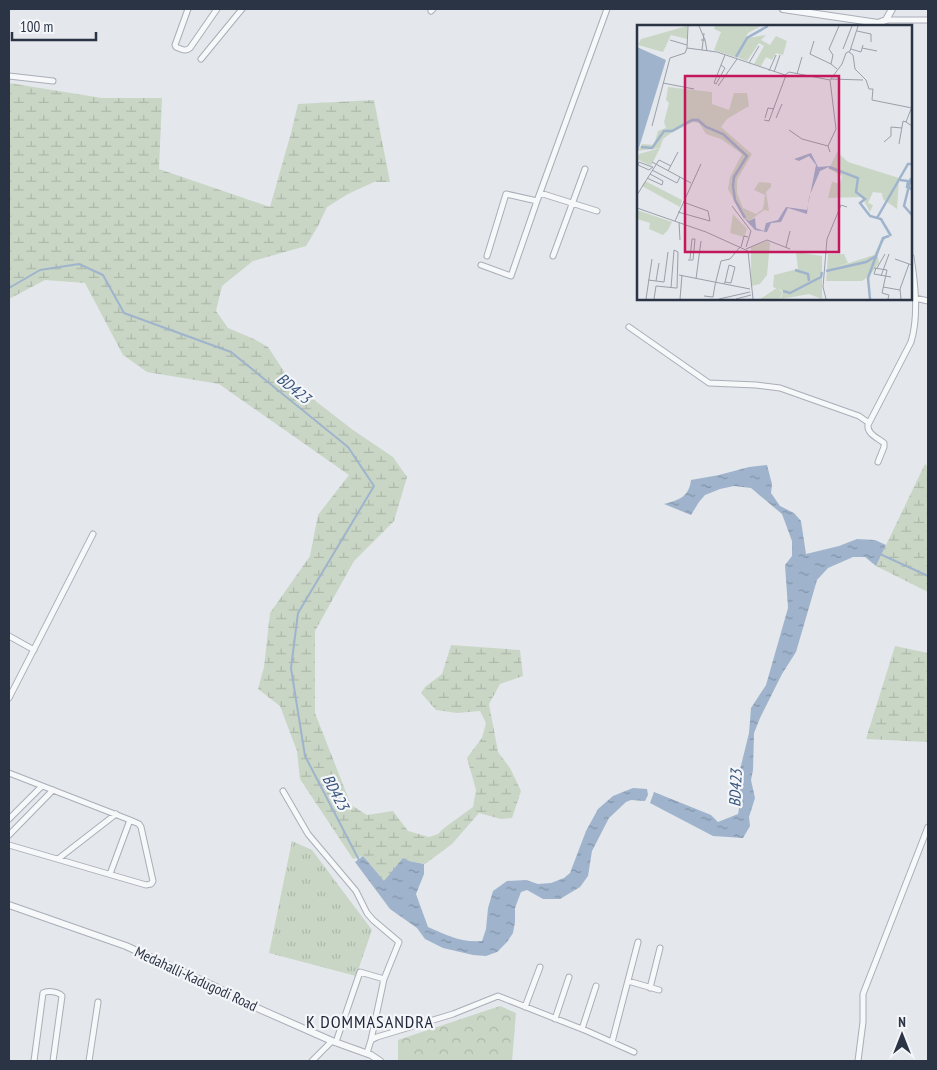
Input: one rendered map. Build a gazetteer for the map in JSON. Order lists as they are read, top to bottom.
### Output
{
  "streets": {
    "street": ["Medahalli-Kadugodi Road"]
  },
  "districts": ["K DOMMASANDRA"],
  "water": ["BD423"],
  "scale_bar": "100 m",
  "north": "top"
}
